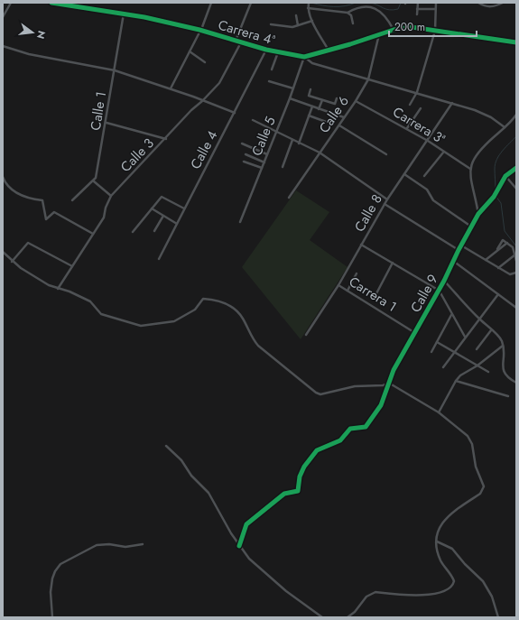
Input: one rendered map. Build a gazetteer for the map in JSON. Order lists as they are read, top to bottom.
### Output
{
  "streets": {
    "street": [
      "Carrera 4ª",
      "Calle 1",
      "Calle 6",
      "Carrera 3ª",
      "Calle 5",
      "Calle 4",
      "Calle 3",
      "Calle 8",
      "Calle 9",
      "Carrera 1"
    ]
  },
  "crossings": [
    ["Carrera 4ª", "Calle 1"],
    ["Carrera 4ª", "Calle 6"],
    ["Carrera 4ª", "Calle 5"],
    ["Carrera 4ª", "Calle 4"],
    ["Carrera 4ª", "Calle 3"],
    ["Calle 6", "Carrera 3ª"],
    ["Carrera 3ª", "Calle 8"],
    ["Calle 8", "Carrera 1"],
    ["Calle 9", "Carrera 1"]
  ],
  "scale_bar": "200 m",
  "north": "right"
}
